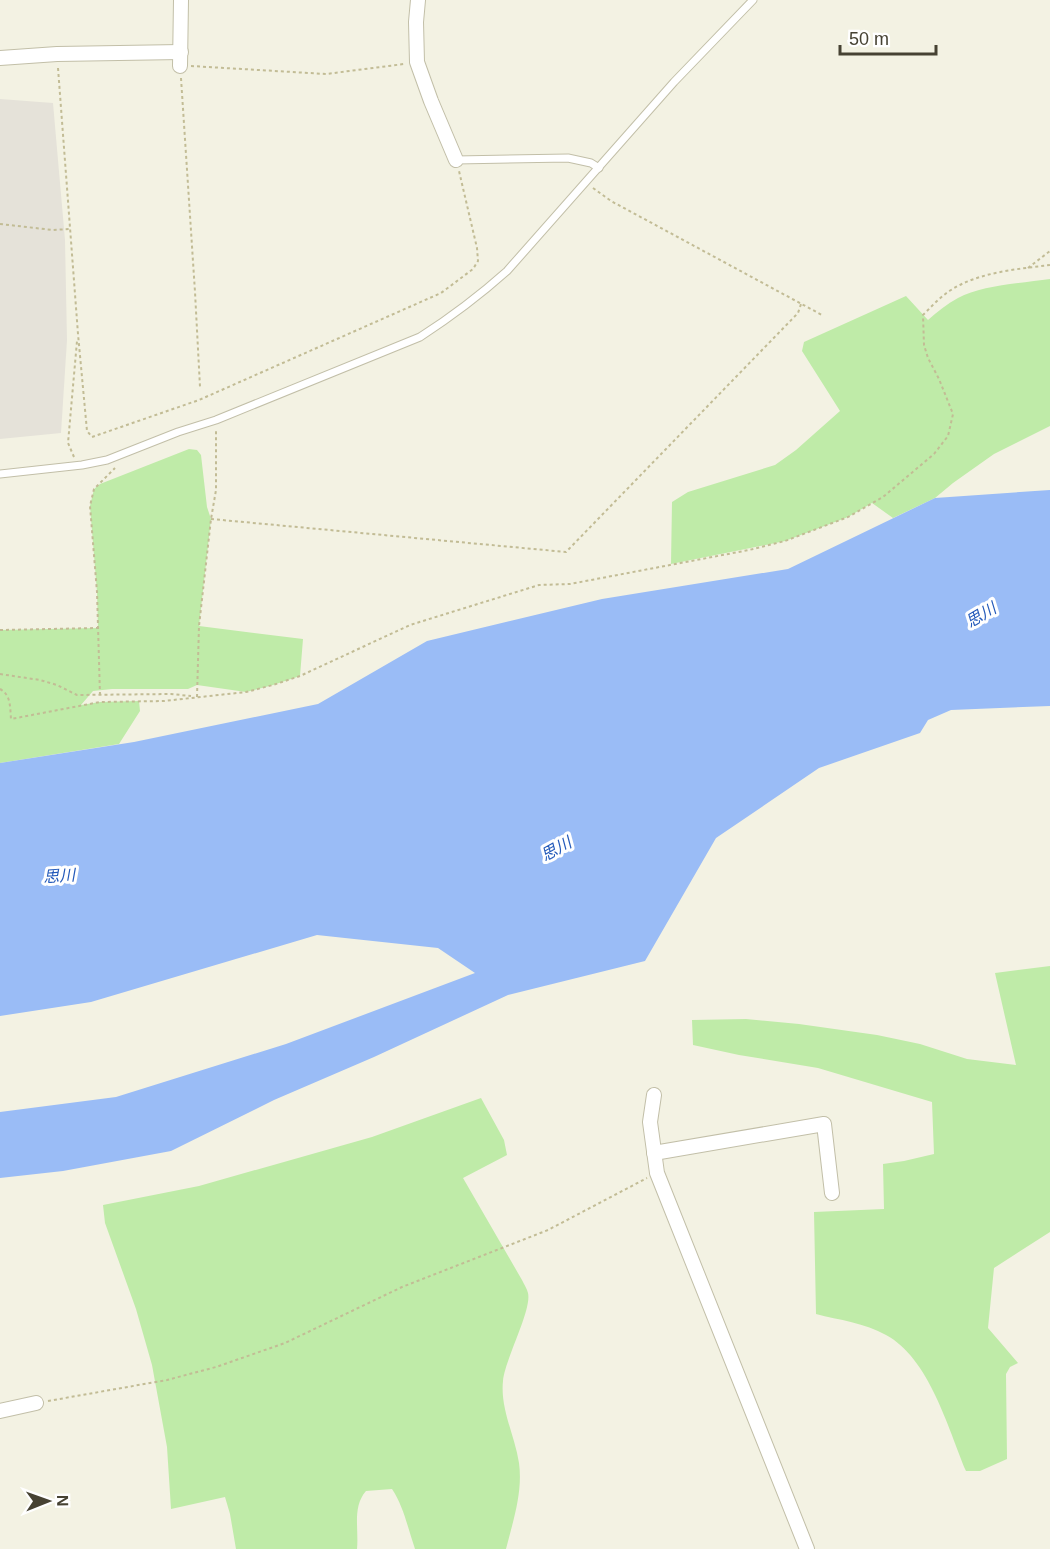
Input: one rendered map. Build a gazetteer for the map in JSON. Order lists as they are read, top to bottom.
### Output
{
  "water": ["思川"],
  "scale_bar": "50 m",
  "north": "right"
}
